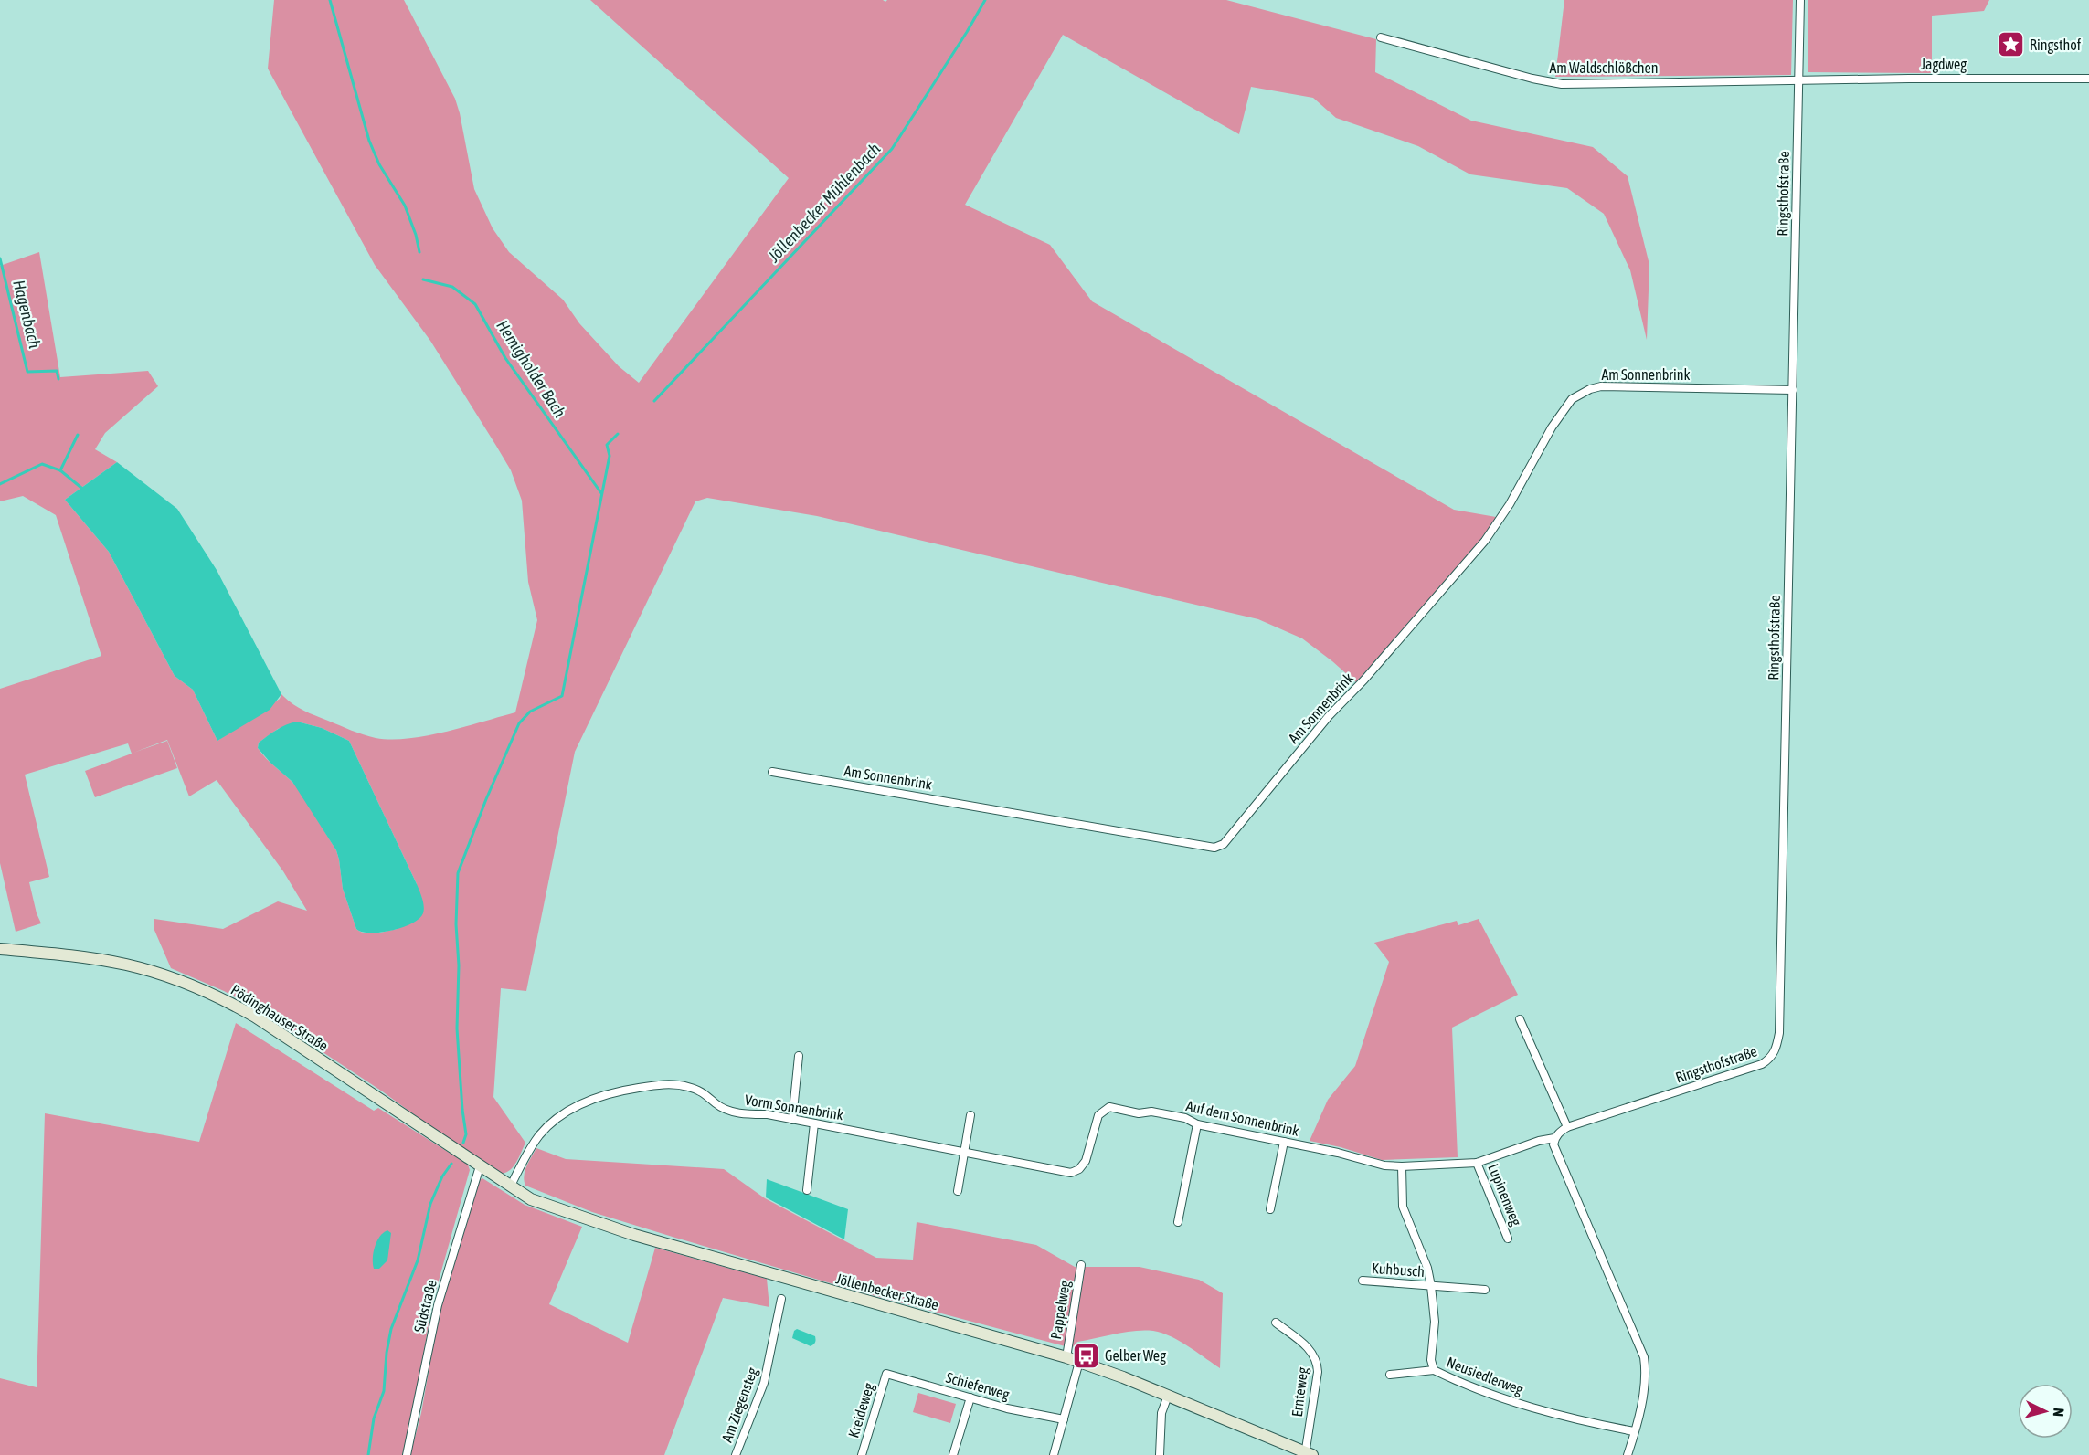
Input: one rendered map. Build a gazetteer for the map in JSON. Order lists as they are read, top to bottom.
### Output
{
  "streets": {
    "main road": ["Pödinghauser Straße", "Jöllenbecker Straße"],
    "street": [
      "Jagdweg",
      "Am Waldschlößchen",
      "Ringsthofstraße",
      "Am Sonnenbrink",
      "Vorm Sonnenbrink",
      "Auf dem Sonnenbrink",
      "Lupinenweg",
      "Kuhbusch",
      "Südstraße",
      "Pappelweg",
      "Neusiedlerweg",
      "Schieferweg",
      "Ernteweg",
      "Am Ziegensteg",
      "Kreideweg"
    ]
  },
  "crossings": [
    ["Jagdweg", "Am Waldschlößchen"],
    ["Jagdweg", "Ringsthofstraße"],
    ["Am Waldschlößchen", "Ringsthofstraße"],
    ["Ringsthofstraße", "Am Sonnenbrink"],
    ["Ringsthofstraße", "Auf dem Sonnenbrink"],
    ["Pödinghauser Straße", "Jöllenbecker Straße"],
    ["Vorm Sonnenbrink", "Auf dem Sonnenbrink"],
    ["Vorm Sonnenbrink", "Jöllenbecker Straße"],
    ["Auf dem Sonnenbrink", "Lupinenweg"],
    ["Auf dem Sonnenbrink", "Neusiedlerweg"],
    ["Kuhbusch", "Neusiedlerweg"],
    ["Jöllenbecker Straße", "Südstraße"],
    ["Jöllenbecker Straße", "Pappelweg"],
    ["Jöllenbecker Straße", "Ernteweg"],
    ["Schieferweg", "Kreideweg"]
  ],
  "water": ["Jöllenbecker Mühlenbach", "Hagenbach", "Hemigholder Bach"],
  "places": {
    "place": ["Ringsthof"],
    "bus stop": ["Gelber Weg"]
  },
  "north": "right"
}
